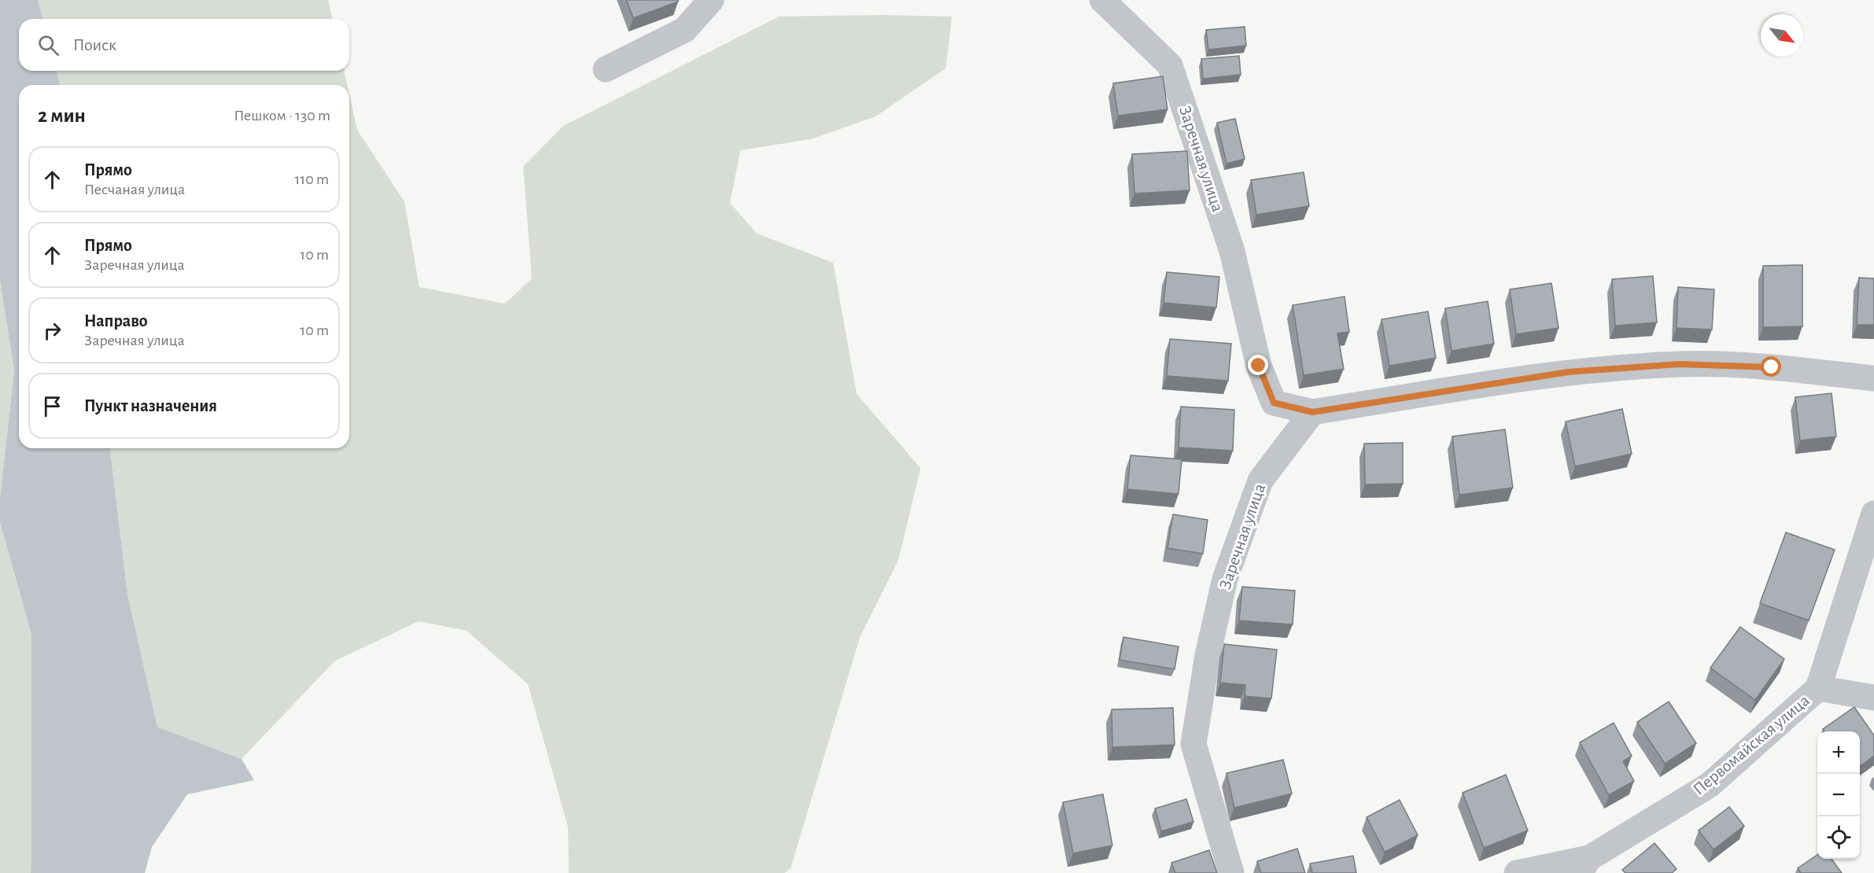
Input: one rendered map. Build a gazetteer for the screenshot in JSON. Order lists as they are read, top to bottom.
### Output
{
  "streets": {
    "street": ["Заречная улица", "Первомайская улица"]
  },
  "north": "bottom right",
  "page": {
    "search": "Поиск",
    "heading": ["2 мин", "Пешком · 130 m"],
    "list": [
      ["Прямо", "Песчаная улица", "110 m"],
      ["Прямо", "Заречная улица", "10 m"],
      ["Направо", "Заречная улица", "10 m"],
      "Пункт назначения"
    ],
    "map_buttons": ["+", "−"]
  }
}
